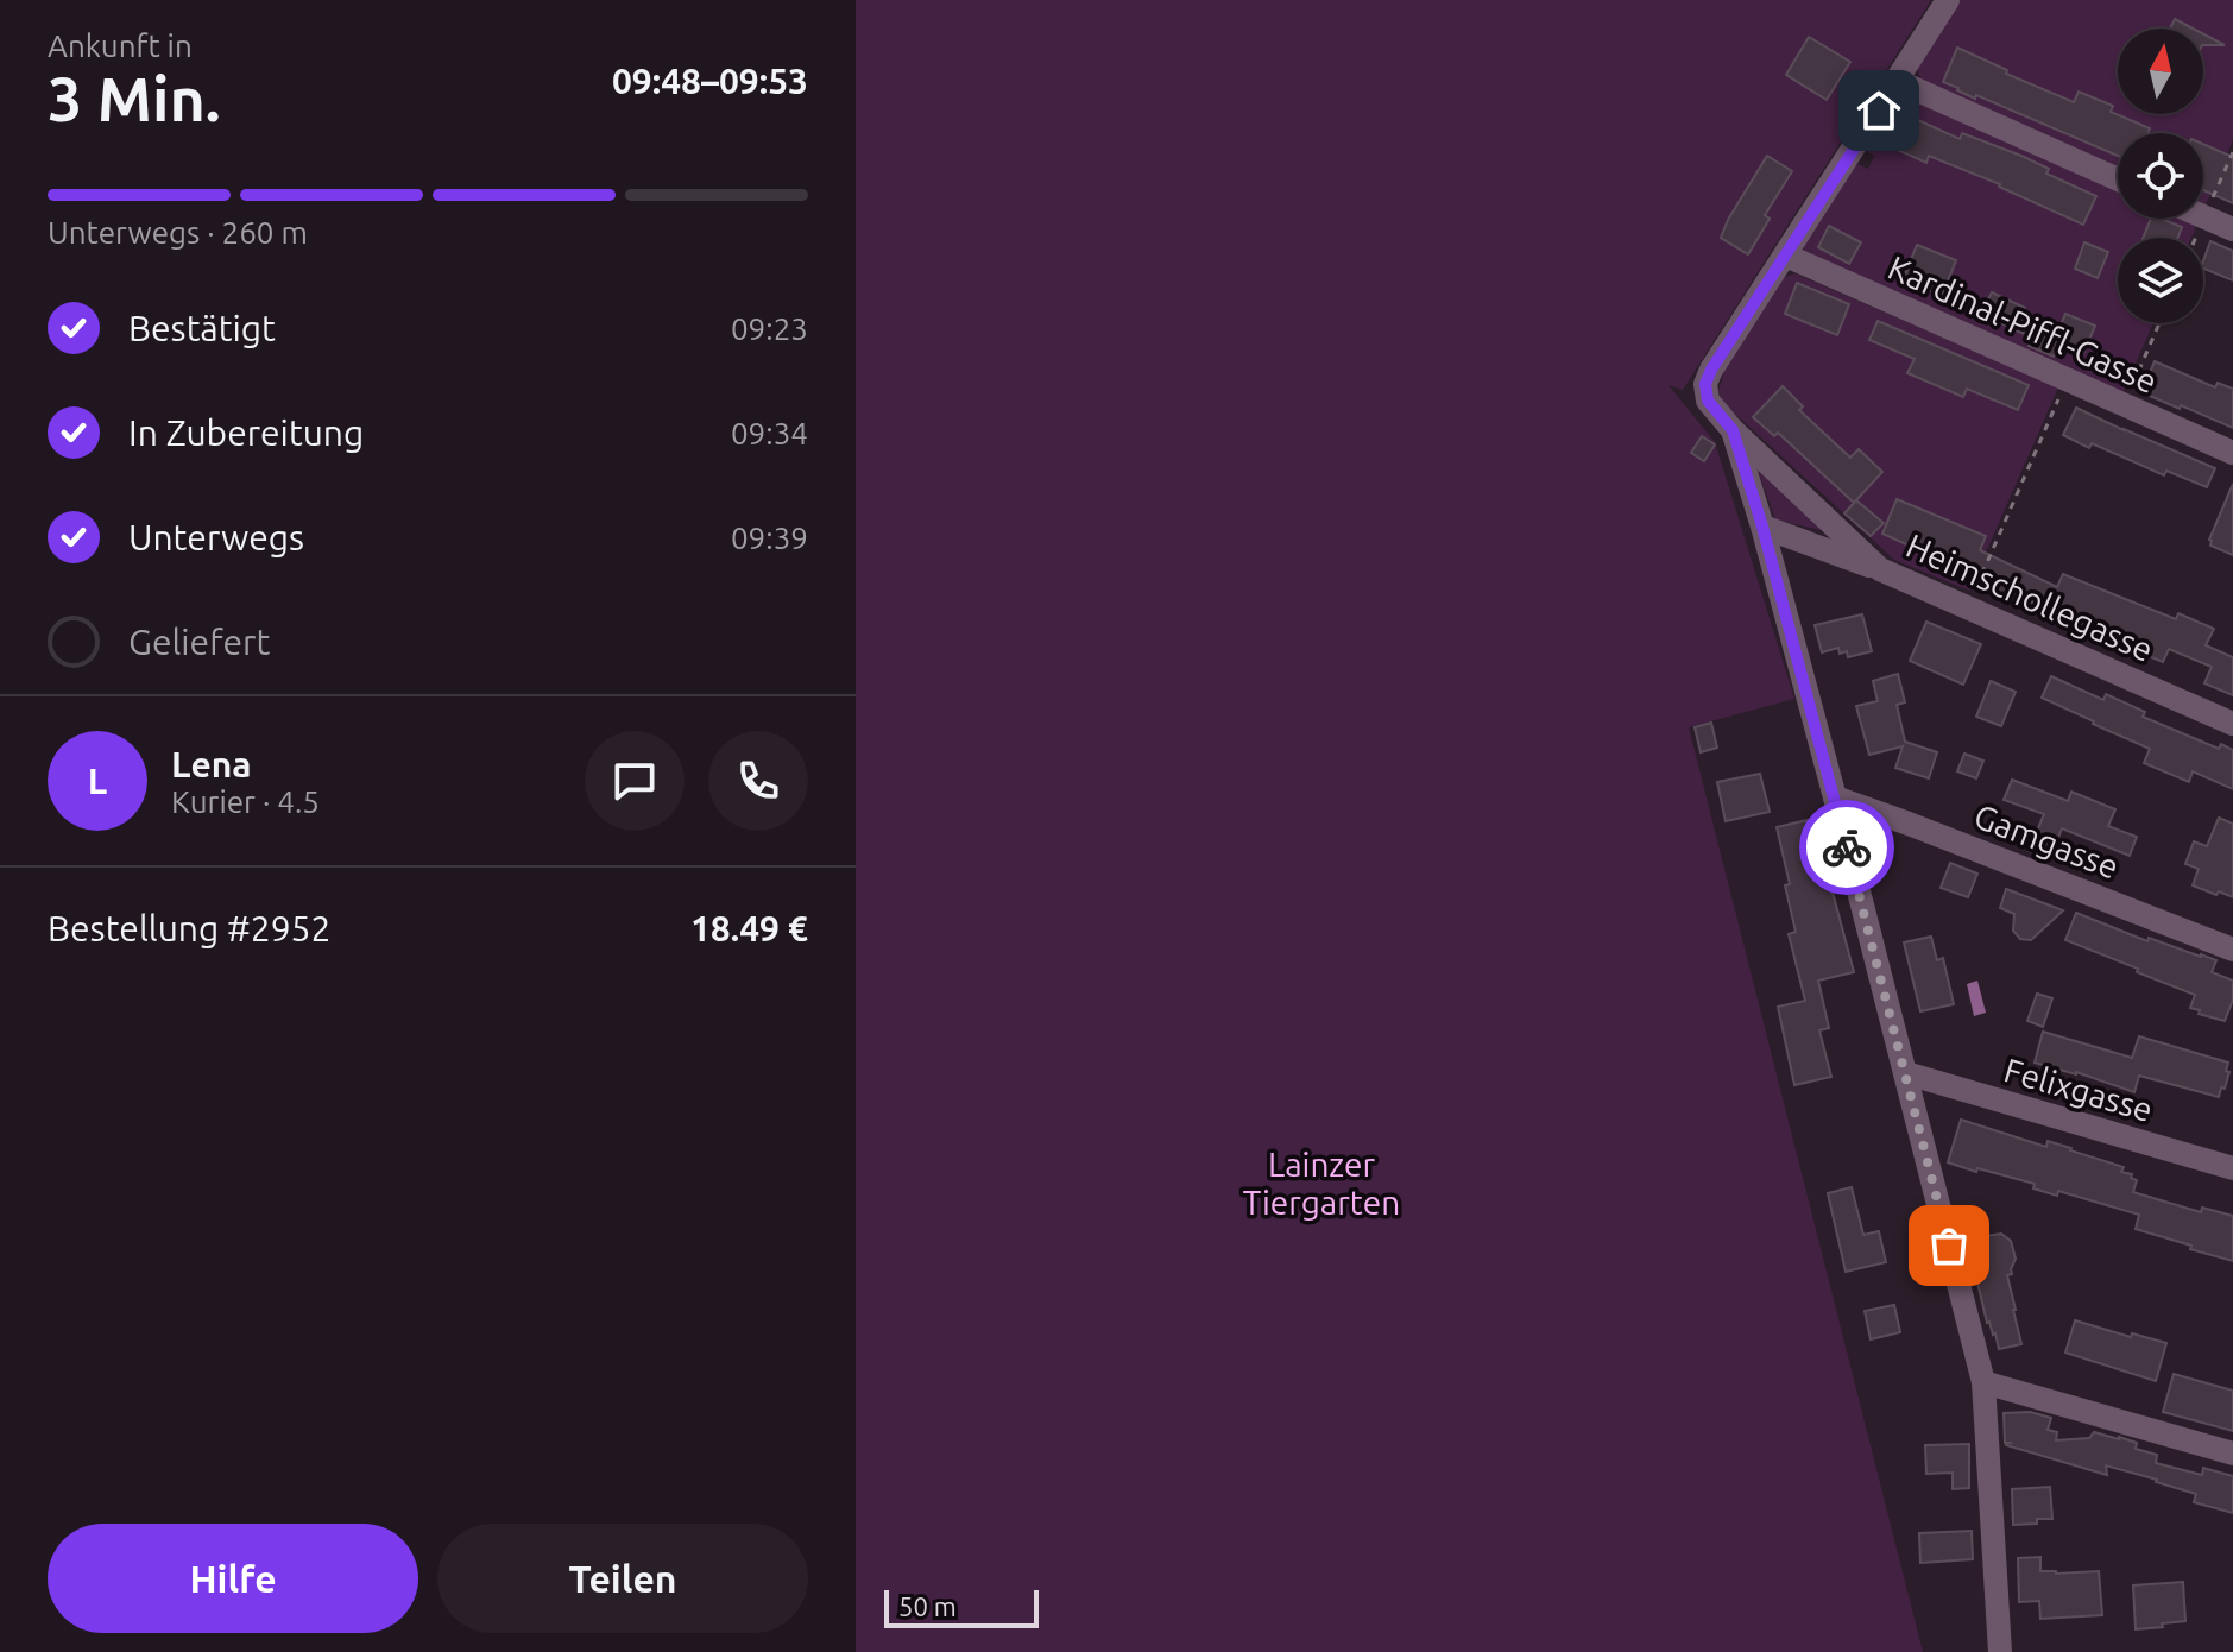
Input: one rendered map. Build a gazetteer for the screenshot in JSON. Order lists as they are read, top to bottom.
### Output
{
  "streets": {
    "street": [
      "Kardinal-Piffl-Gasse",
      "Heimschollegasse",
      "Gamgasse",
      "Felixgasse"
    ]
  },
  "parks": ["Lainzer Tiergarten"],
  "scale_bar": "50 m",
  "north": "top",
  "page": {
    "heading": ["3 Min.", "Ankunft in", "09:48–09:53"],
    "panel": [
      "Lena",
      "Kurier · 4.5",
      "Bestellung #2952",
      "18.49 €"
    ],
    "bar": "Unterwegs · 260 m",
    "list": [
      ["Bestätigt", "09:23"],
      ["In Zubereitung", "09:34"],
      ["Unterwegs", "09:39"],
      "Geliefert"
    ],
    "round": "L",
    "buttons": ["Hilfe", "Teilen"],
    "scale": "50 m"
  }
}
